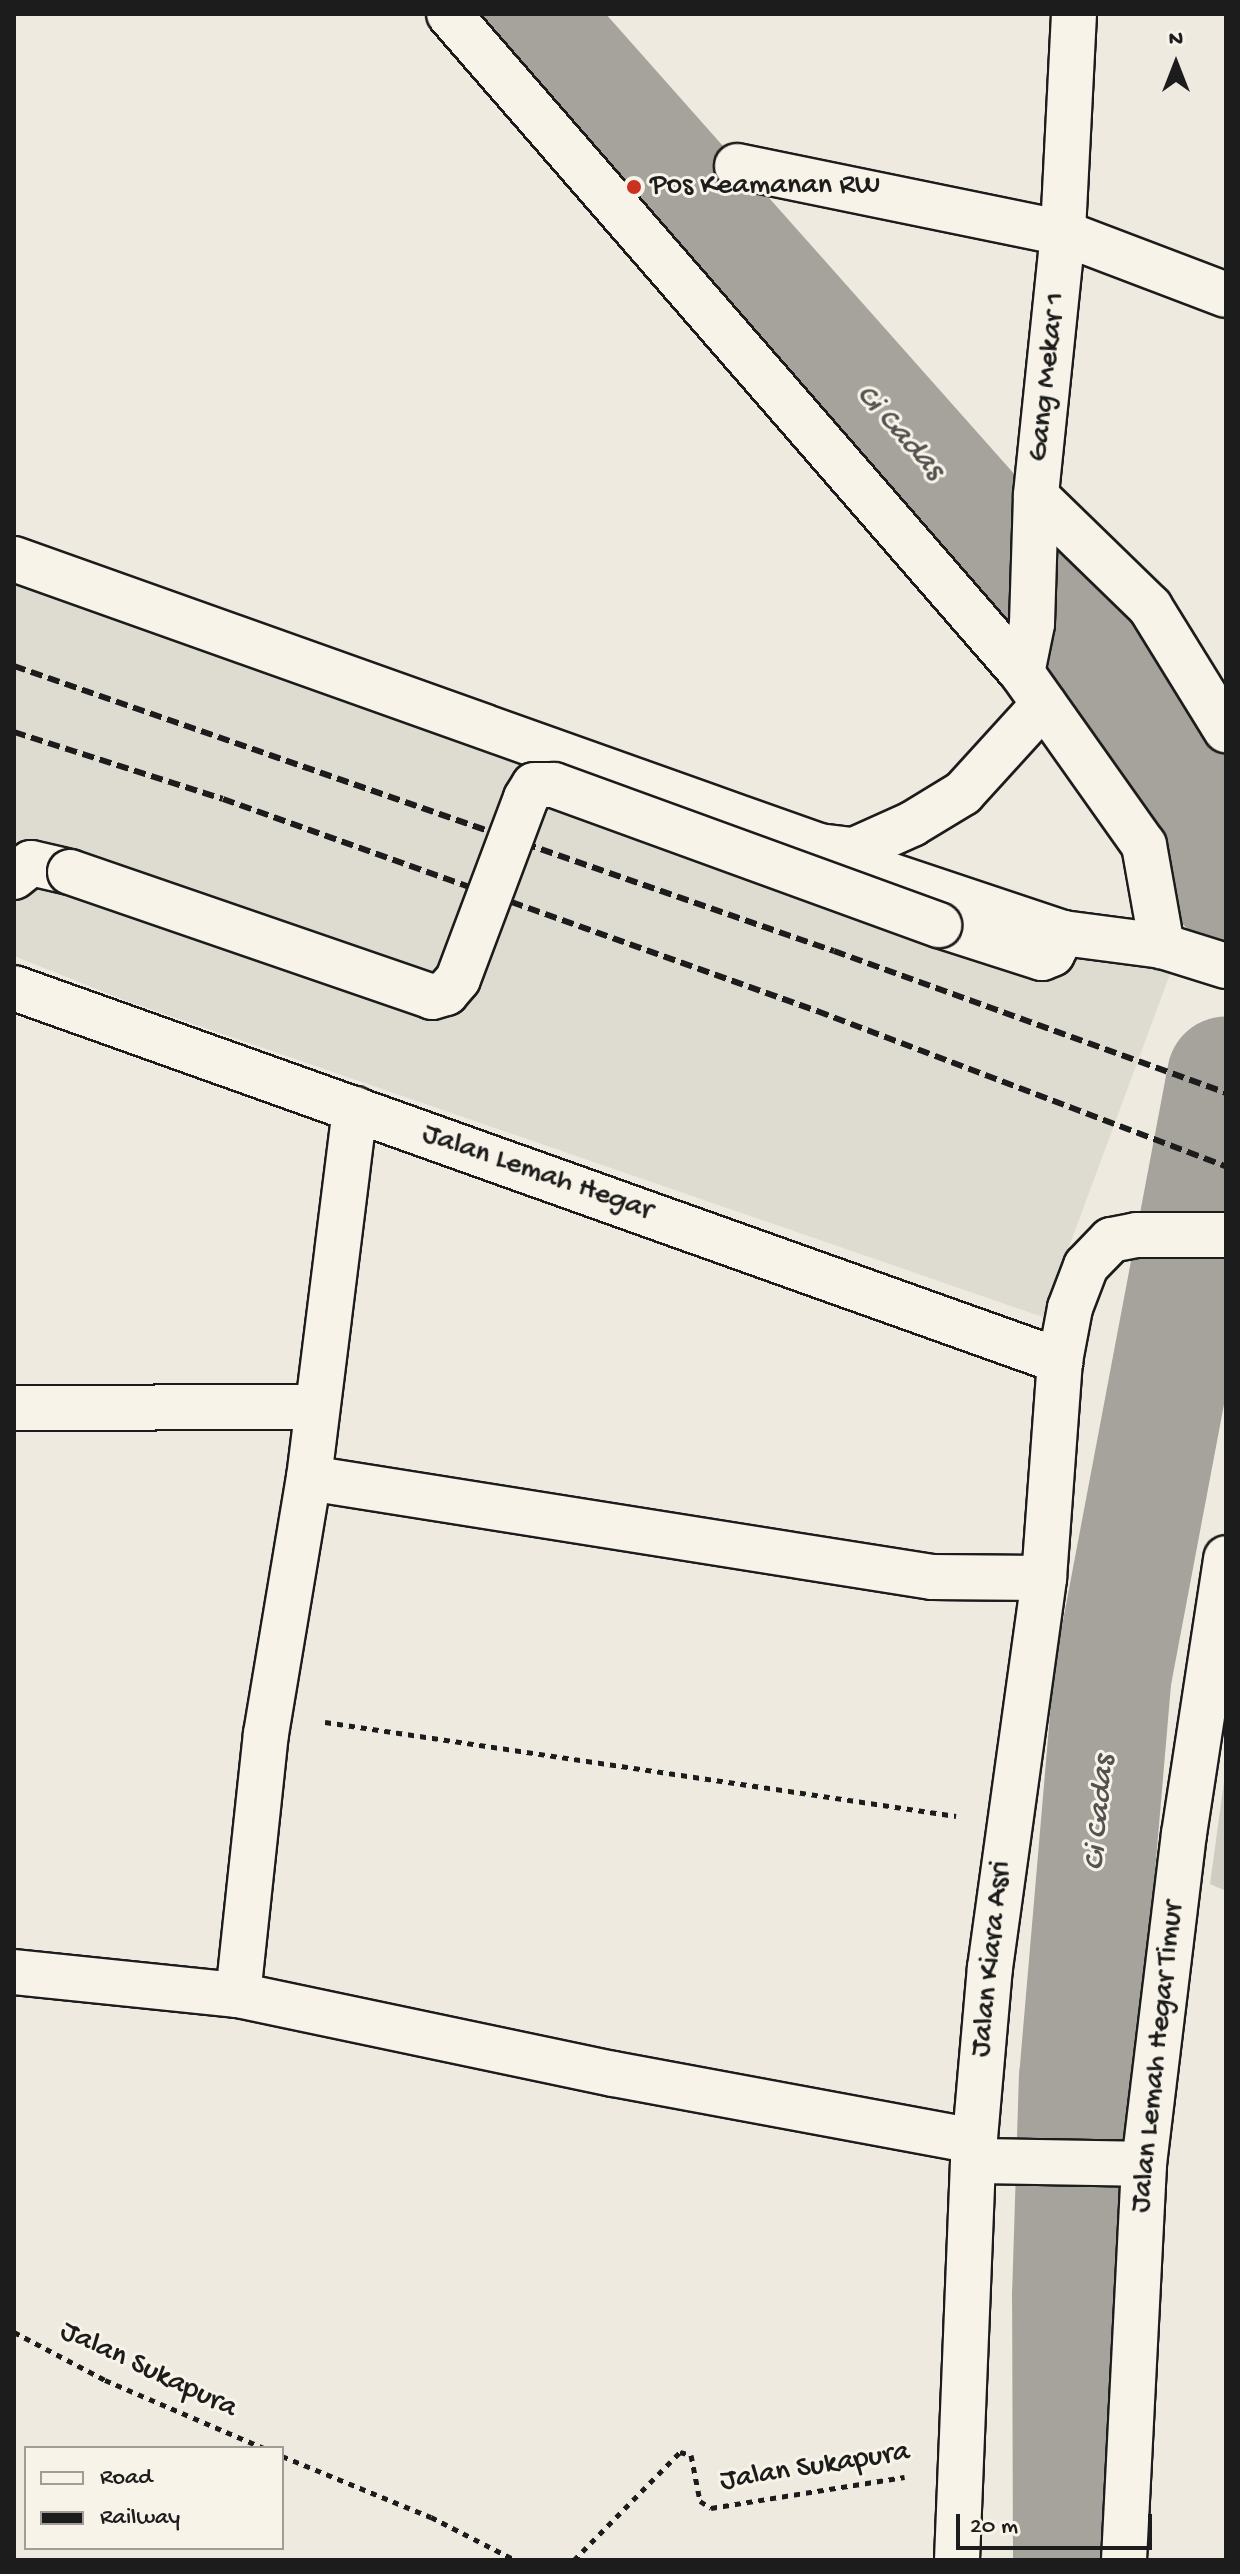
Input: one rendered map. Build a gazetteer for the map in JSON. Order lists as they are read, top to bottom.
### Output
{
  "streets": {
    "street": [
      "Gang Mekar 1",
      "Jalan Lemah Hegar",
      "Jalan Kiara Asri",
      "Jalan Lemah Hegar Timur"
    ],
    "path": ["Jalan Sukapura"]
  },
  "crossings": [
    ["Jalan Lemah Hegar", "Jalan Kiara Asri"],
    ["Jalan Kiara Asri", "Jalan Sukapura"]
  ],
  "water": ["Ci Cadas"],
  "places": ["Pos Keamanan RW"],
  "legend": ["Road", "Railway"],
  "scale_bar": "20 m",
  "north": "top"
}
